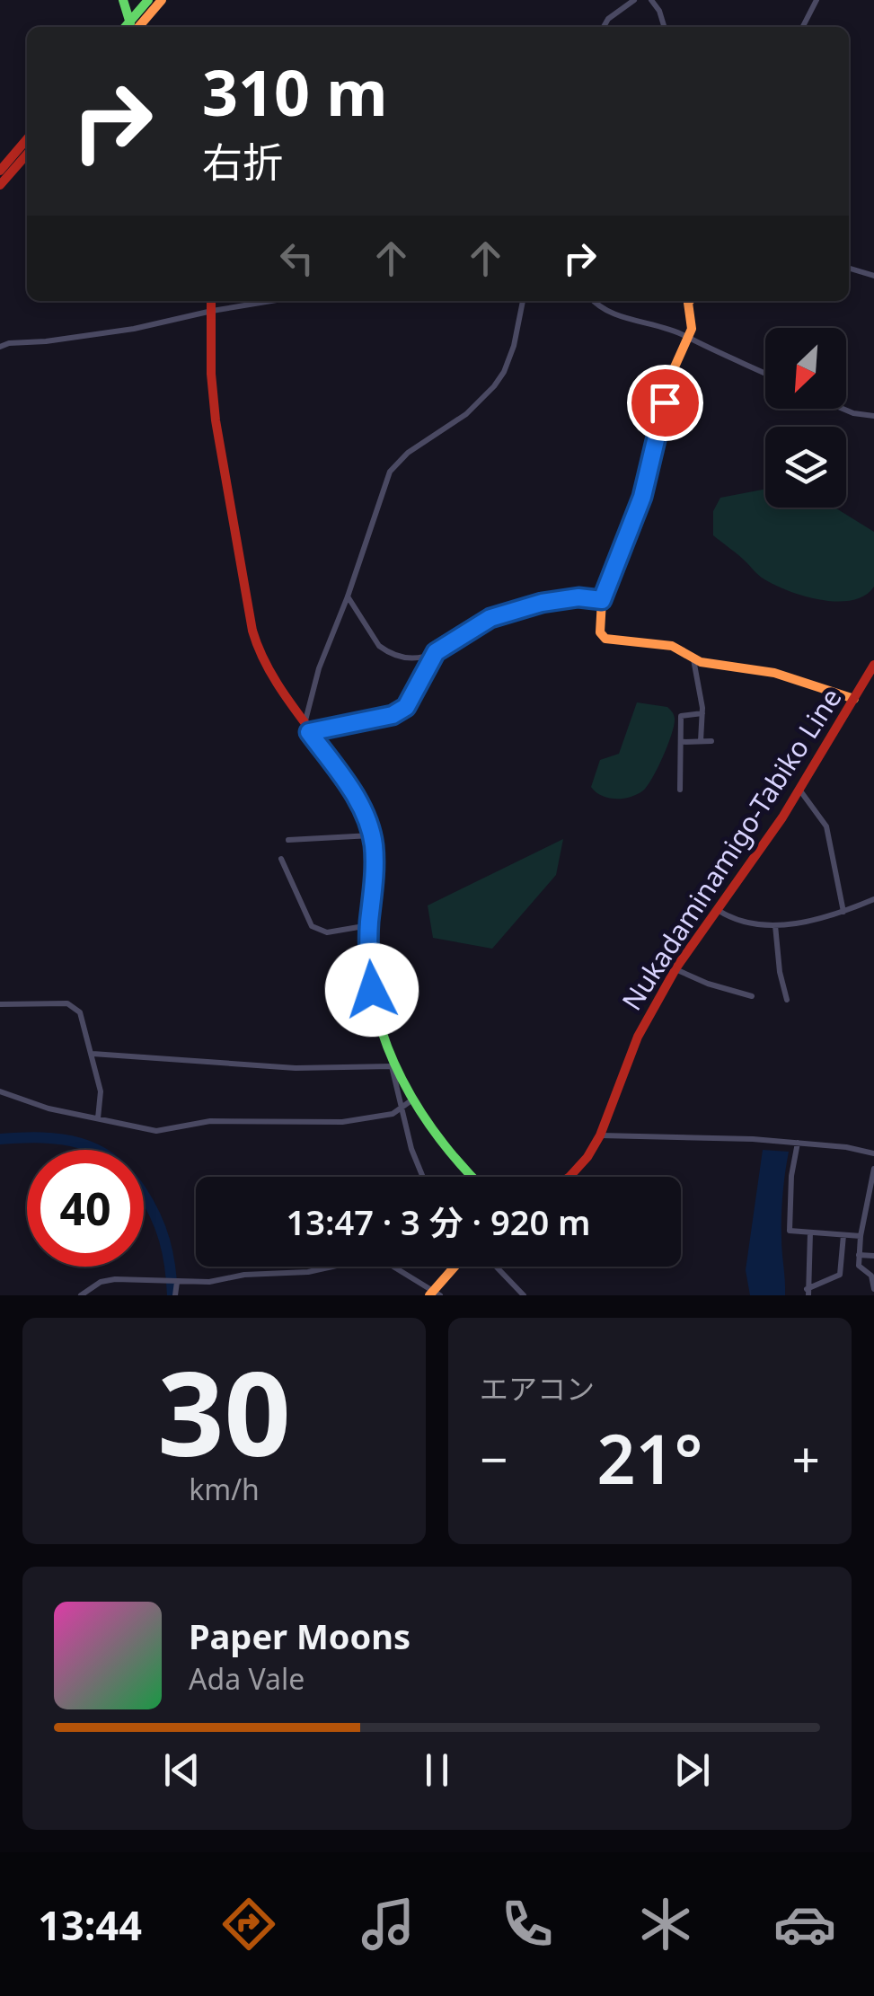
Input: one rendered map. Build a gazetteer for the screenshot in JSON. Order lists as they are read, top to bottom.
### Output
{
  "streets": {
    "main road": ["Nukadaminamigo-Tabiko Line"]
  },
  "north": "bottom left",
  "page": {
    "turn": ["310 m", "右折"],
    "limit": "40",
    "trip": "13:47 · 3 分 · 920 m",
    "tile": [
      ["30", "km/h"],
      "エアコン"
    ],
    "heat": ["−", "21°", "+"],
    "song": ["Paper Moons", "Ada Vale"],
    "tabs": "13:44"
  }
}
